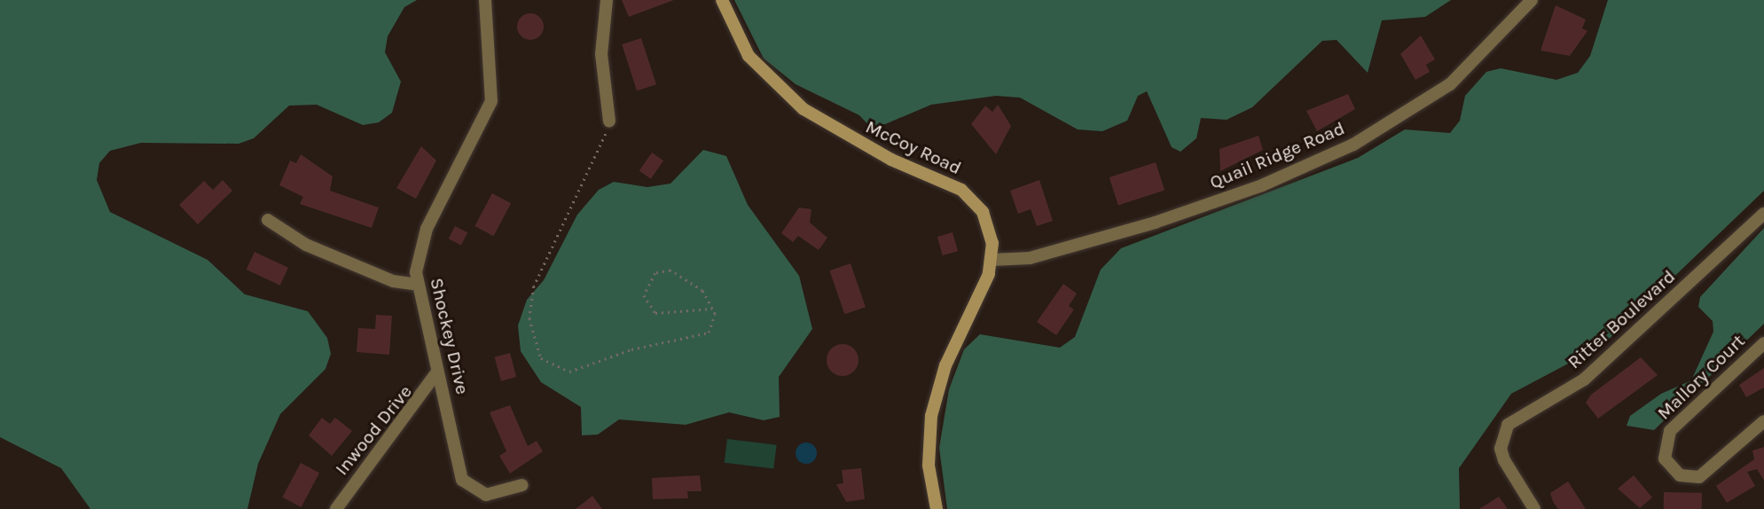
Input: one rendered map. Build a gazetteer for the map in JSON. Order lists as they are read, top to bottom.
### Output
{
  "streets": {
    "street": [
      "McCoy Road",
      "Quail Ridge Road",
      "Ritter Boulevard",
      "Shockey Drive",
      "Mallory Court",
      "Inwood Drive"
    ]
  },
  "crossings": [
    ["McCoy Road", "Quail Ridge Road"],
    ["Shockey Drive", "Inwood Drive"]
  ]
}
